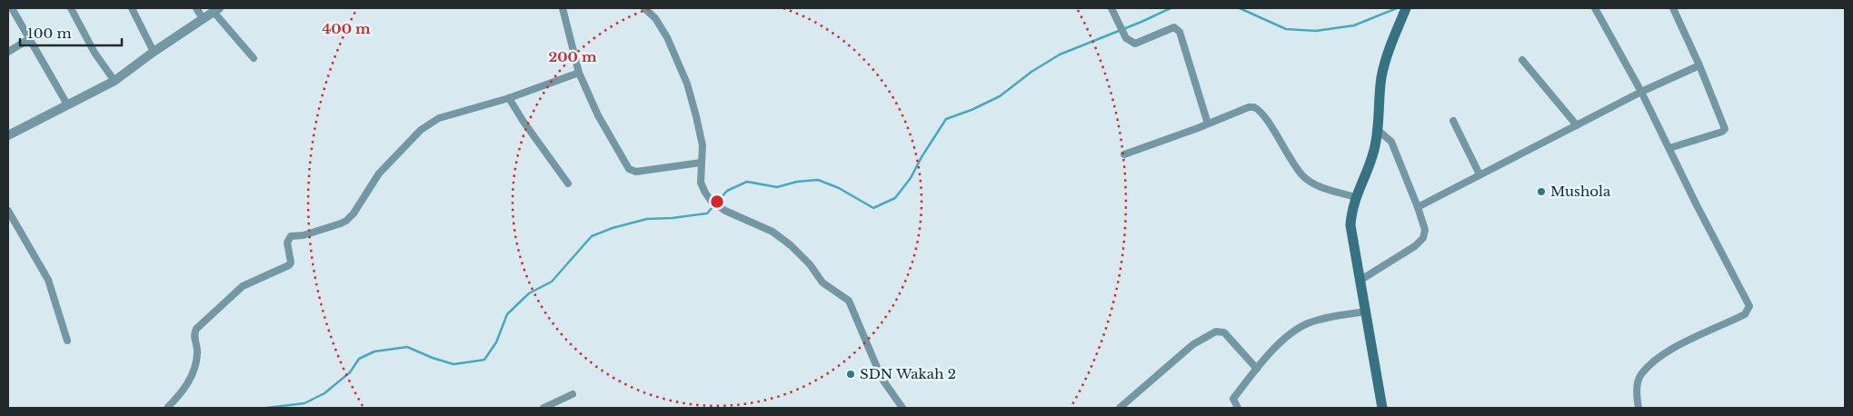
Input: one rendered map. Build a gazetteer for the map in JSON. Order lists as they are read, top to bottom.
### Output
{
  "places": ["Mushola", "SDN Wakah 2"],
  "scale_bar": "100 m",
  "rings": ["400 m", "200 m"]
}
